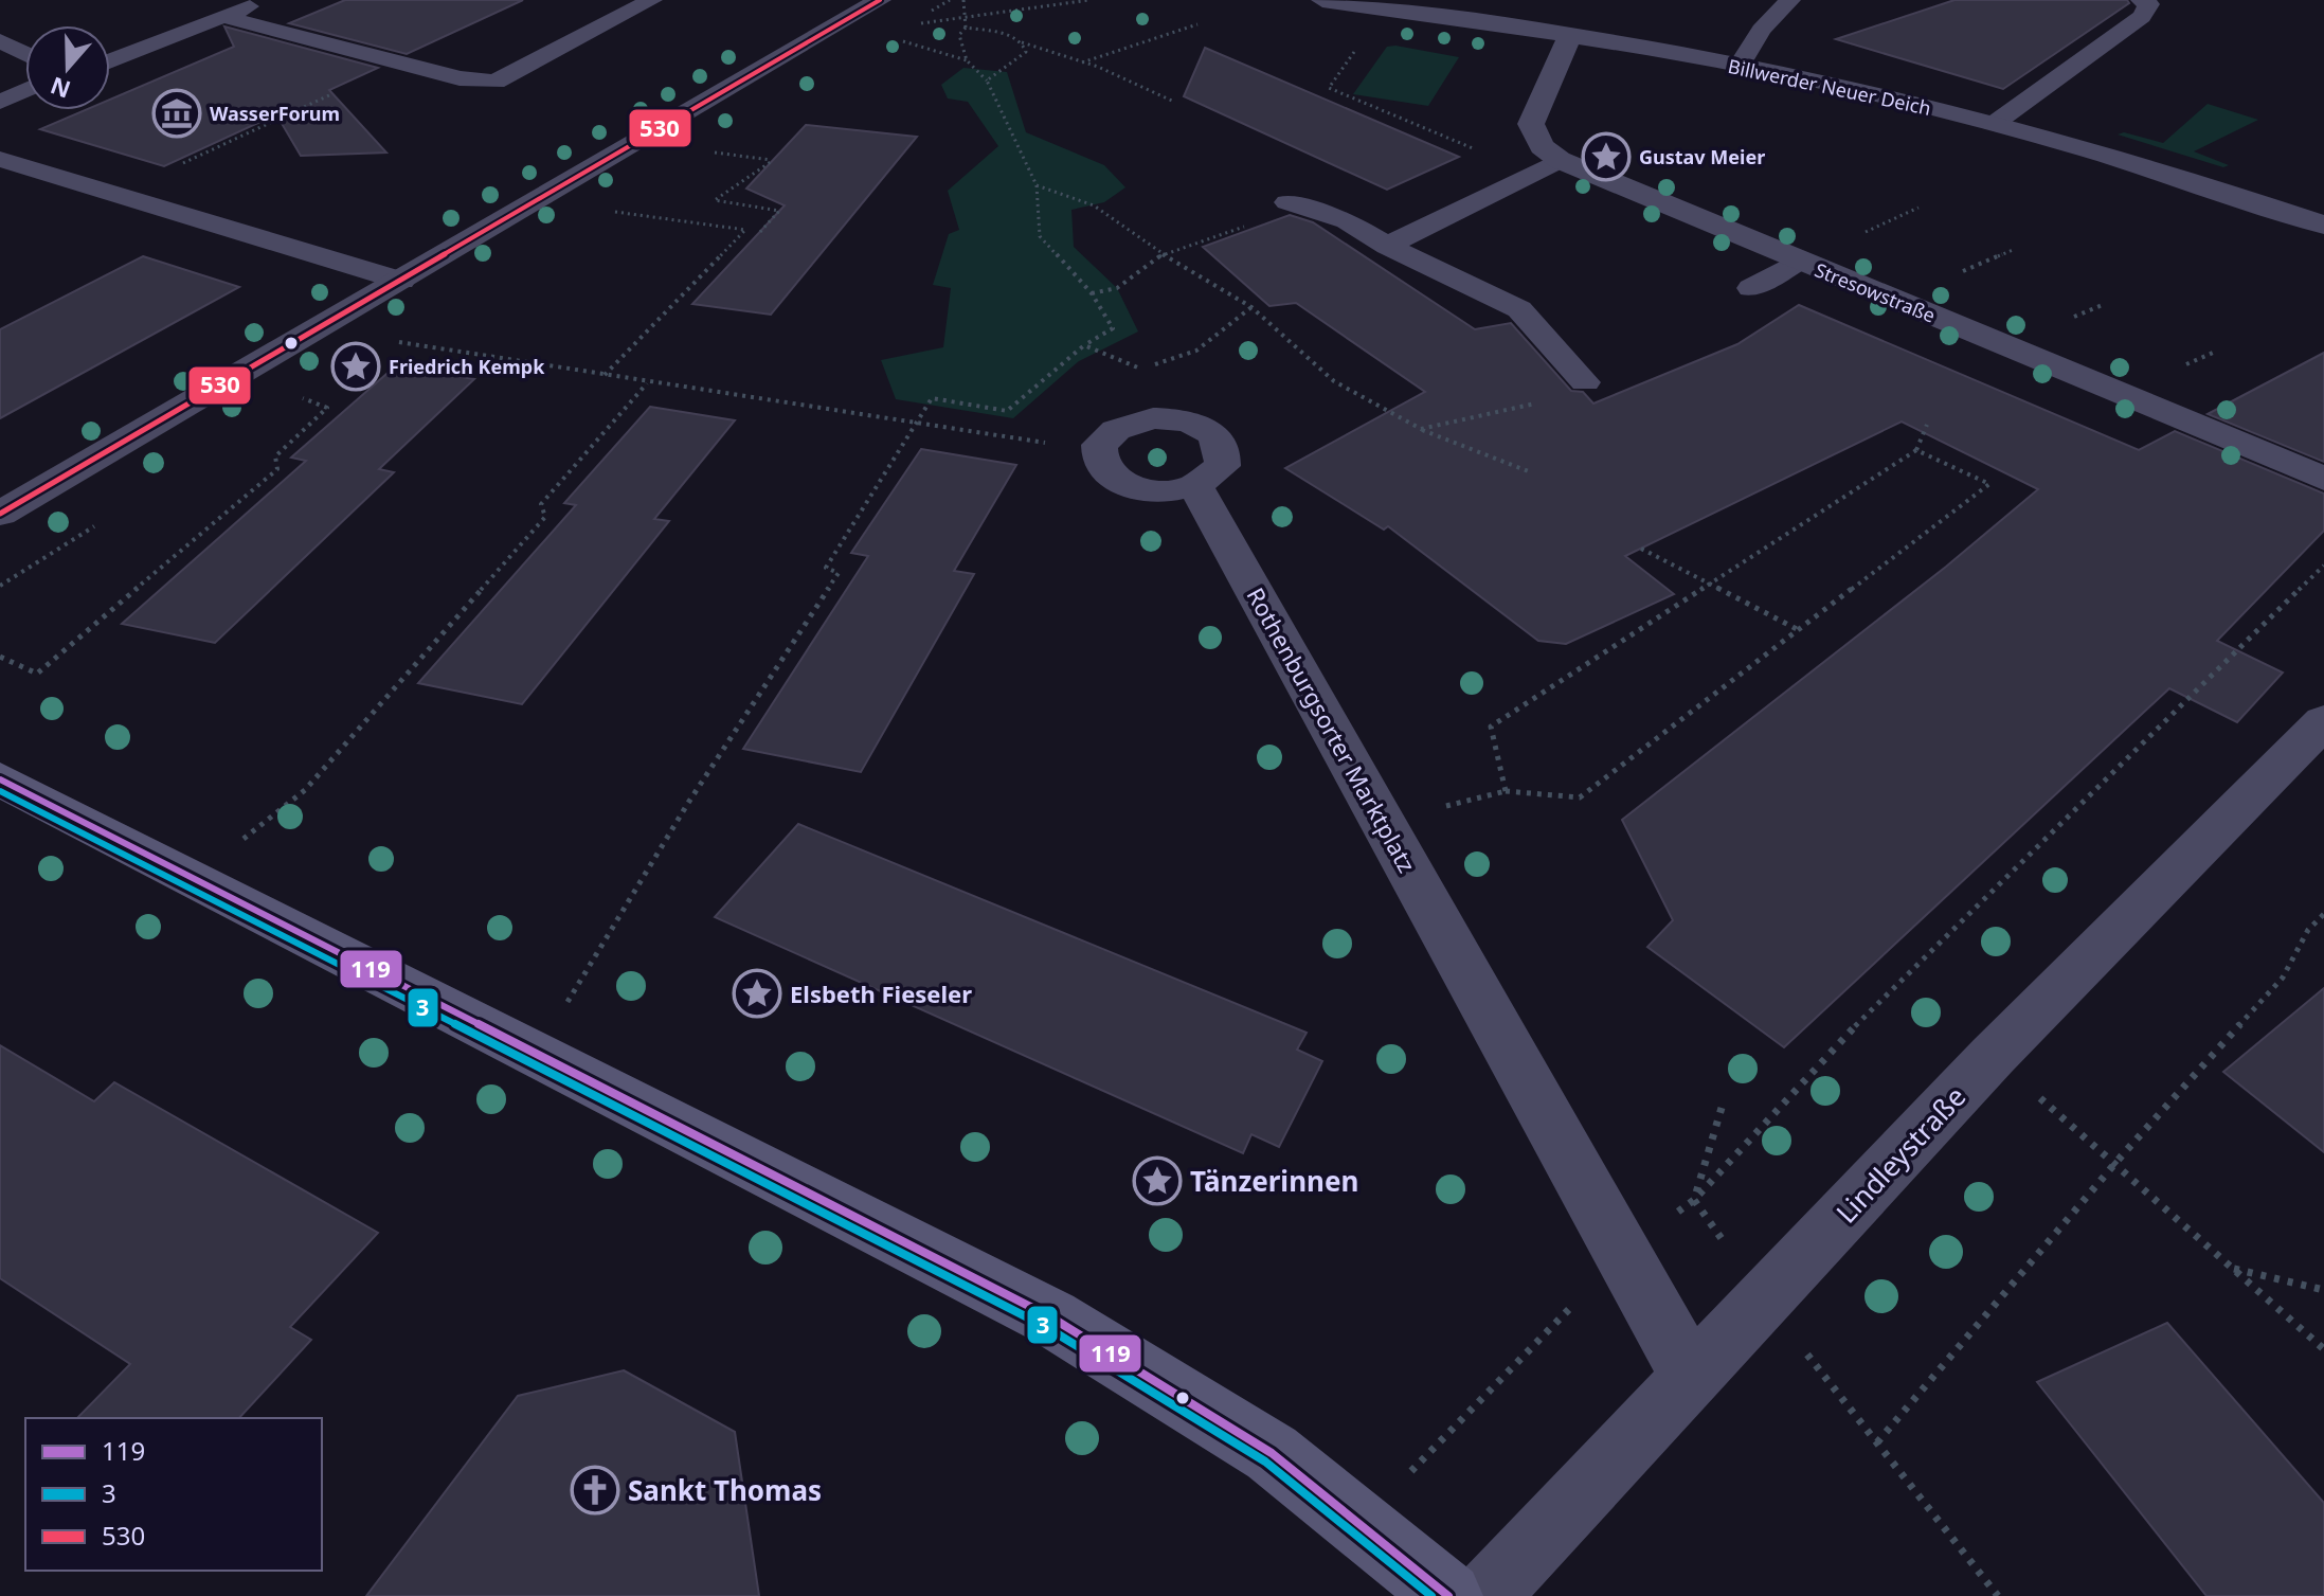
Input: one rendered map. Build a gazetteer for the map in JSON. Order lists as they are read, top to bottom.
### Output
{
  "streets": {
    "street": [
      "Billwerder Neuer Deich",
      "Stresowstraße",
      "Rothenburgsorter Marktplatz",
      "Lindleystraße"
    ]
  },
  "crossings": [
    ["Billwerder Neuer Deich", "Stresowstraße"],
    ["Rothenburgsorter Marktplatz", "Lindleystraße"]
  ],
  "places": {
    "museum": ["WasserForum"],
    "place": [
      "Gustav Meier",
      "Friedrich Kempk",
      "Elsbeth Fieseler",
      "Tänzerinnen"
    ],
    "church": ["Sankt Thomas"]
  },
  "lines": ["transit line 530", "transit line 119", "transit line 3"],
  "legend": ["119", "3", "530"],
  "north": "bottom"
}
